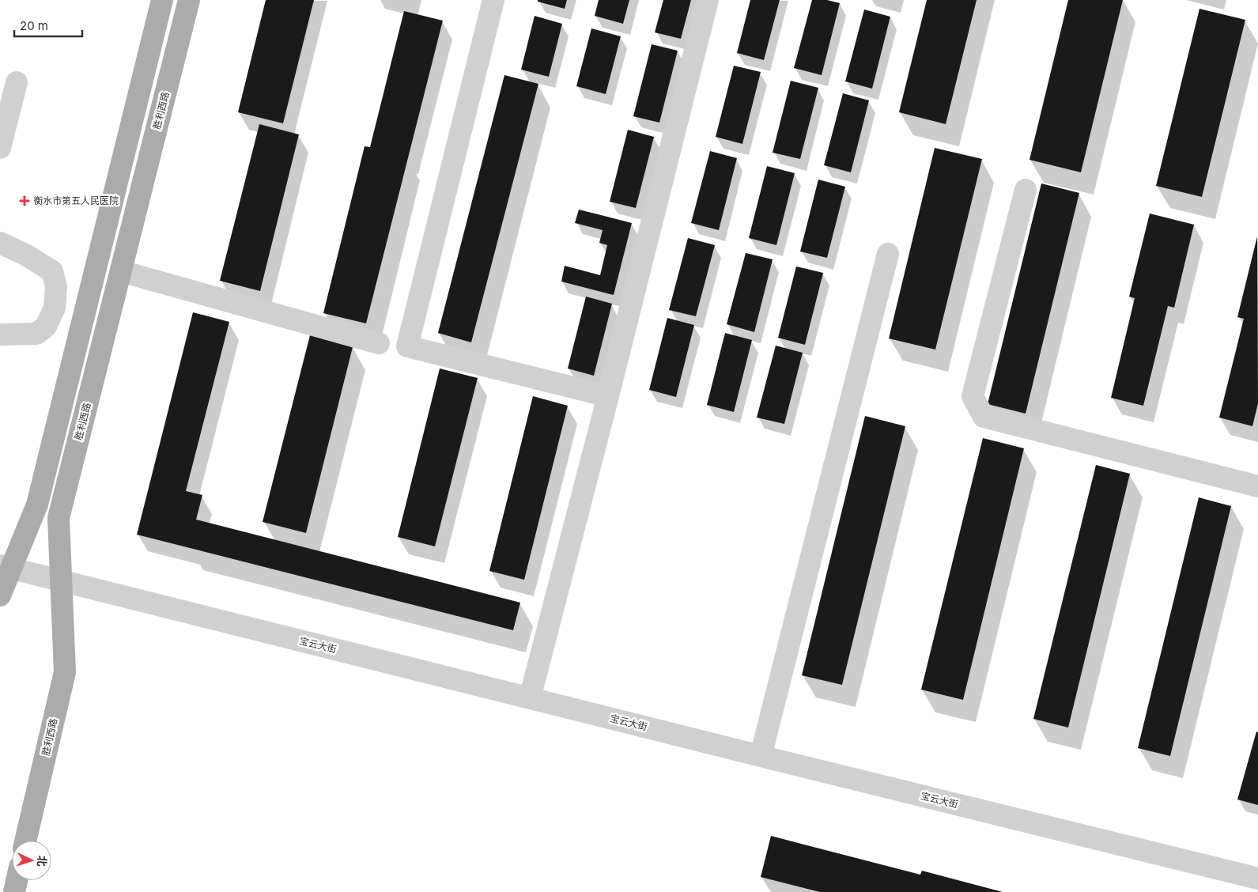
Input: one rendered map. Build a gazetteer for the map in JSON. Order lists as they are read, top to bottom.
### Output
{
  "streets": {
    "main road": ["胜利西路"],
    "street": ["宝云大街"]
  },
  "crossings": [
    ["胜利西路", "宝云大街"]
  ],
  "places": {
    "health": ["衡水市第五人民医院"]
  },
  "scale_bar": "20 m",
  "north": "right"
}
